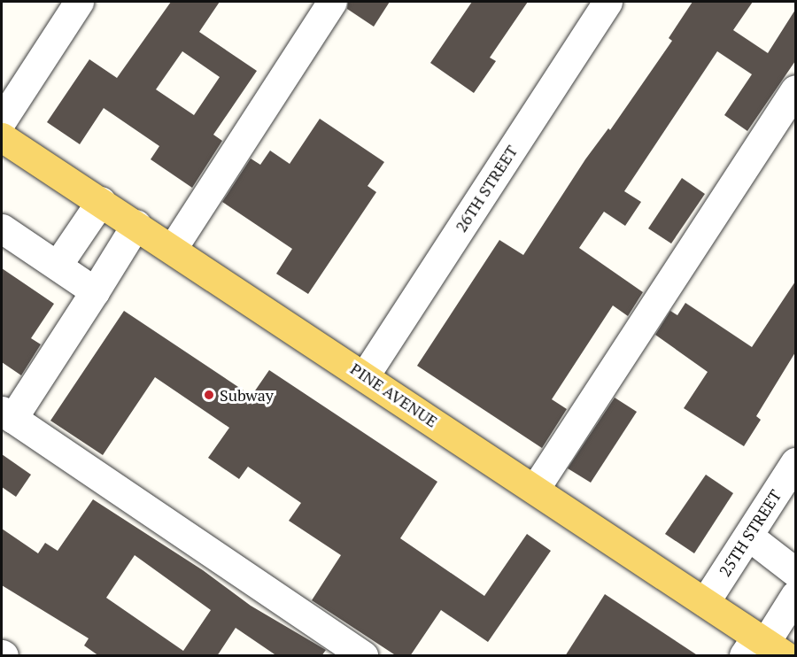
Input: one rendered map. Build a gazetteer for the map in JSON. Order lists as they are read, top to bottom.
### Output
{
  "streets": {
    "main road": ["PINE AVENUE"],
    "street": ["26TH STREET", "25TH STREET"]
  },
  "crossings": [
    ["26TH STREET", "PINE AVENUE"],
    ["PINE AVENUE", "25TH STREET"]
  ],
  "places": ["Subway"]
}
